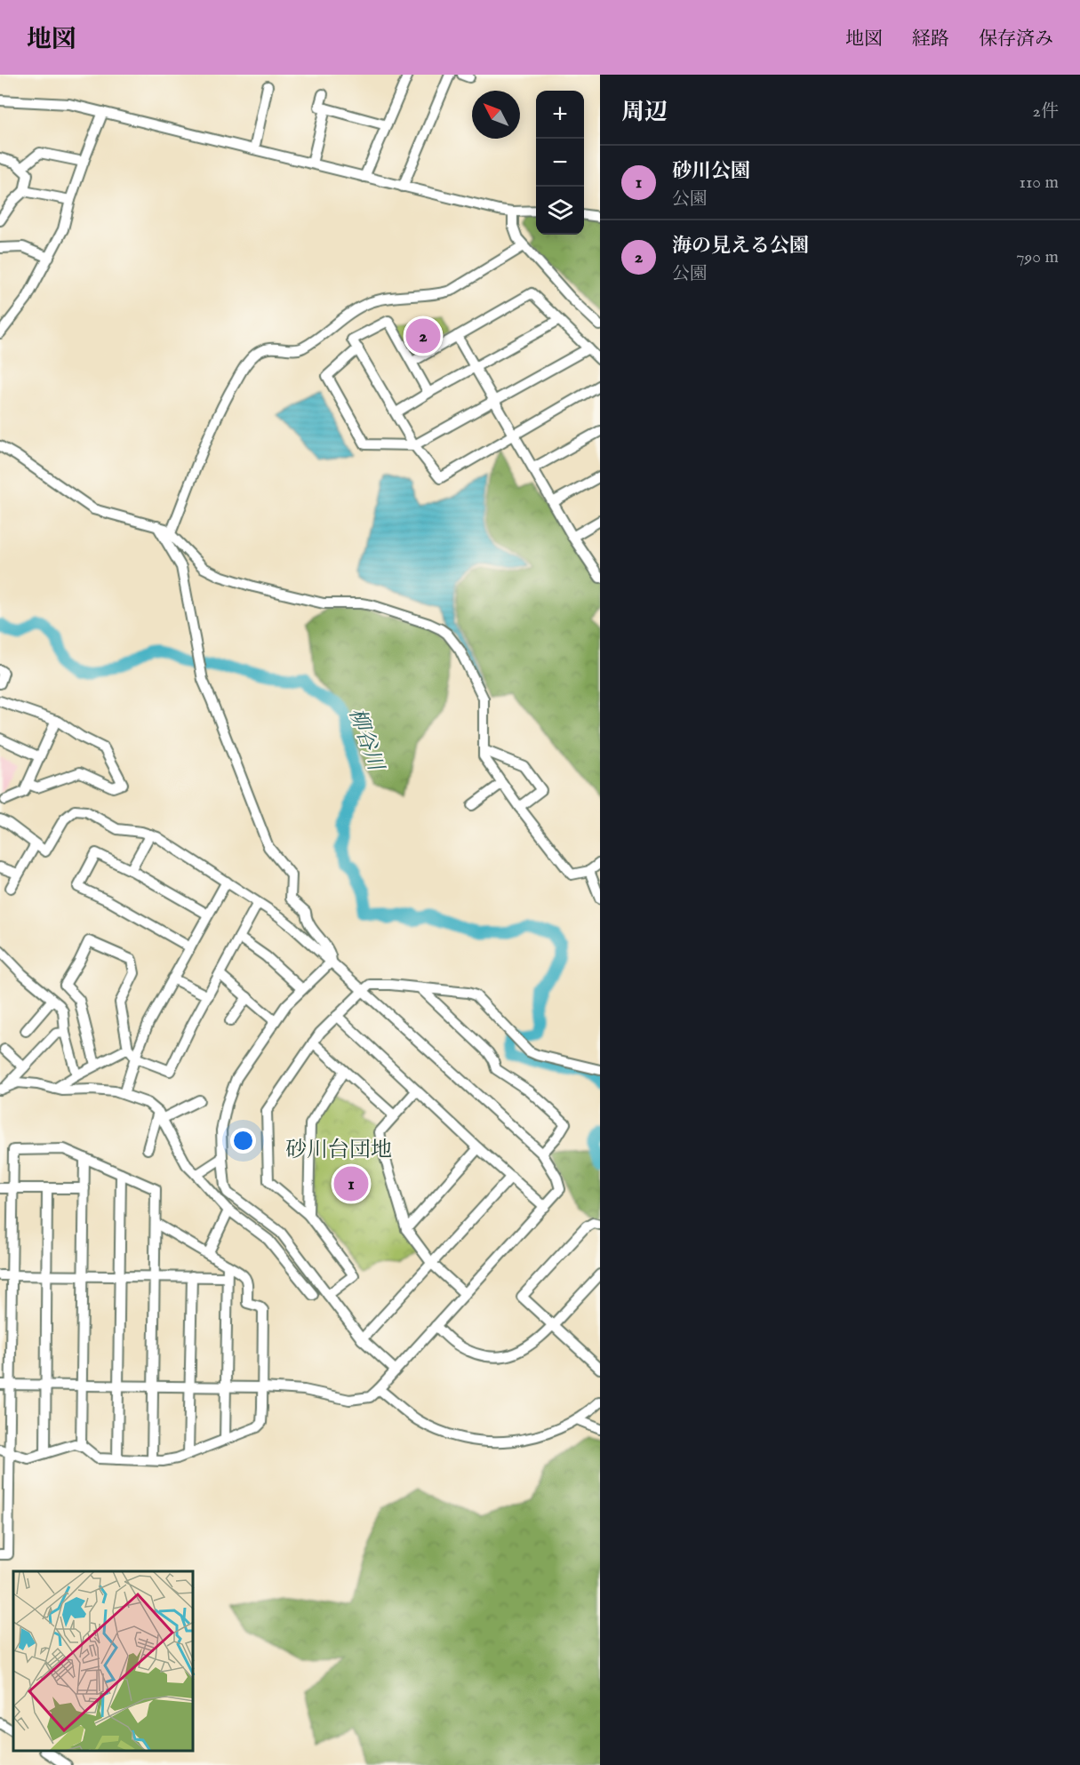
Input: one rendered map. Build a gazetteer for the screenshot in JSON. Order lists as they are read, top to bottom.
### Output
{
  "districts": ["砂川台団地"],
  "water": ["柳谷川"],
  "north": "top left",
  "page": {
    "header": "地図",
    "nav": ["地図", "経路", "保存済み"],
    "heading": ["周辺", "2件"],
    "map_buttons": ["+", "−"],
    "list": [
      {
        "mark": "1",
        "name": "砂川公園",
        "note": "公園",
        "value": "110 m"
      },
      {
        "mark": "2",
        "name": "海の見える公園",
        "note": "公園",
        "value": "790 m"
      }
    ],
    "pins": ["2", "1"]
  }
}
